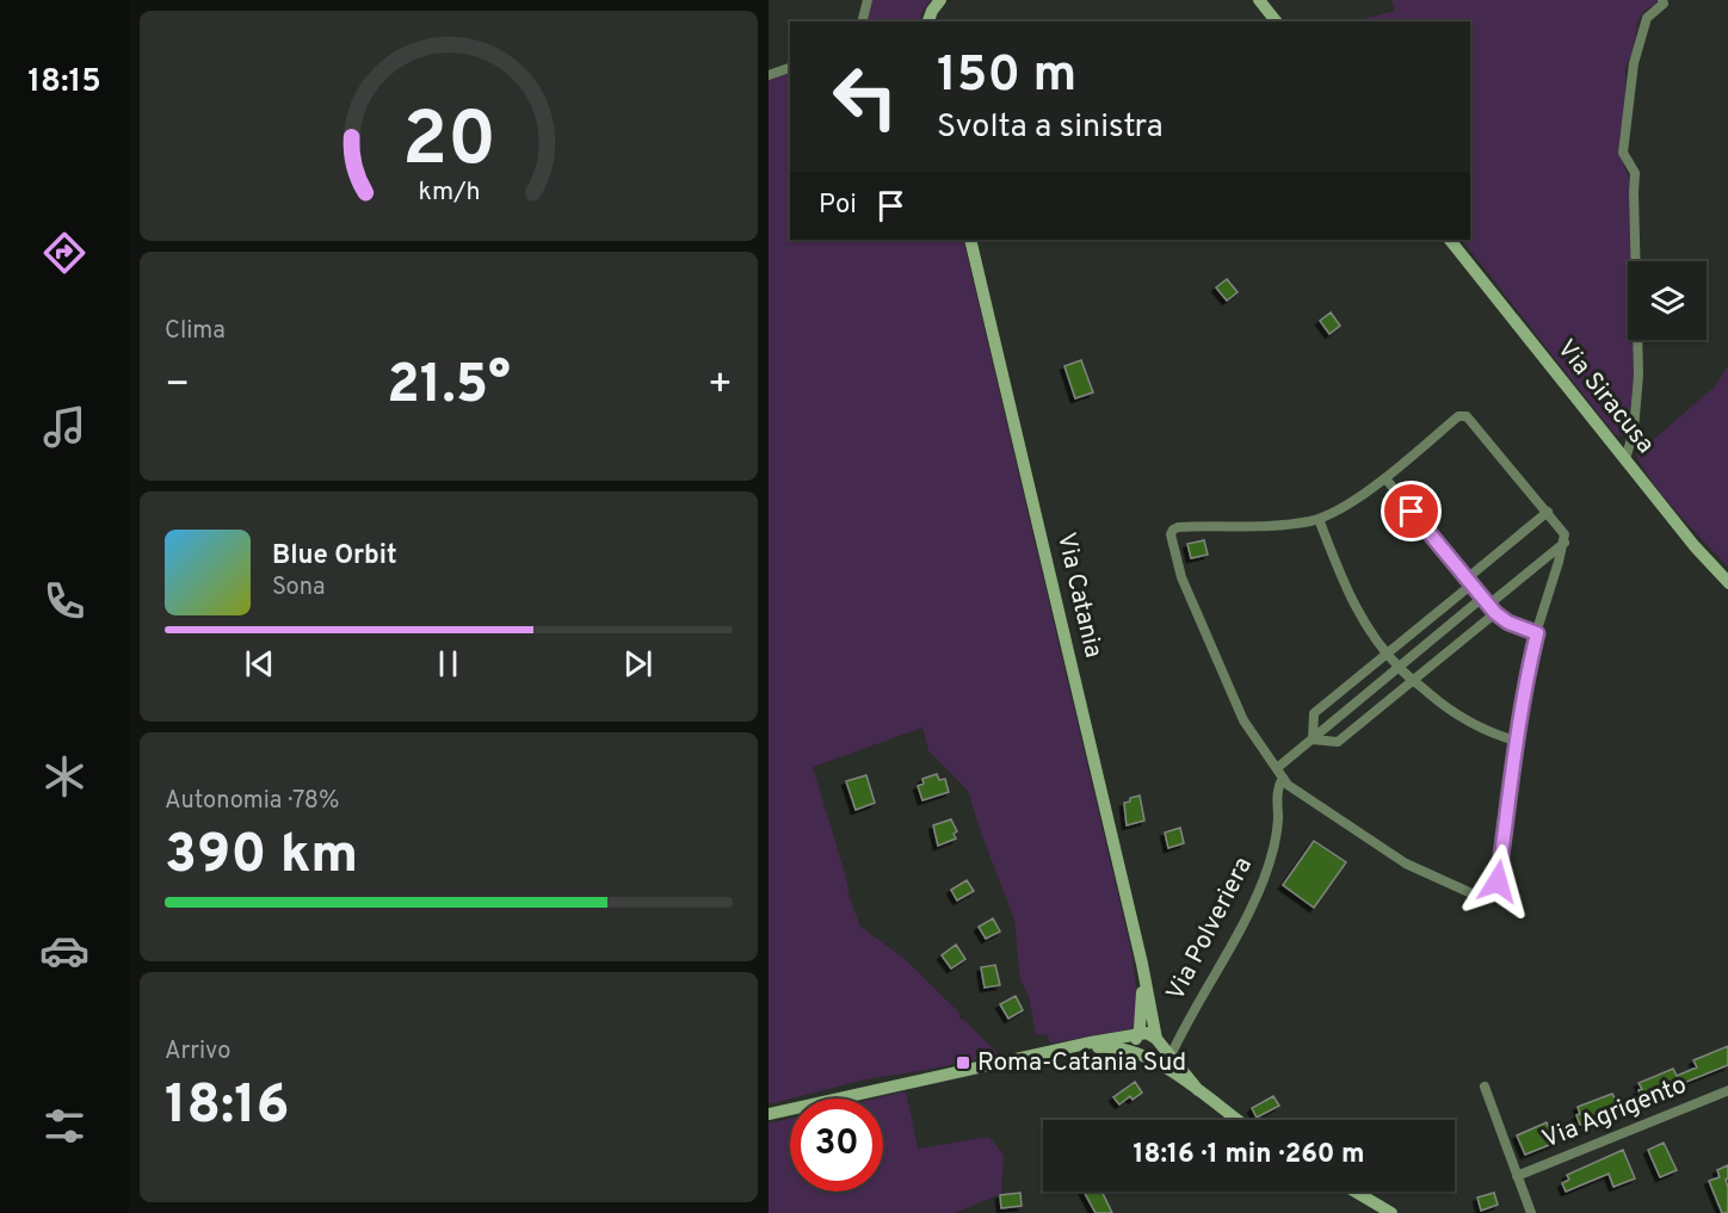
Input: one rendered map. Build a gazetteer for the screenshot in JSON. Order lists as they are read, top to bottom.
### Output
{
  "streets": {
    "street": [
      "Via Siracusa",
      "Via Catania",
      "Via Polveriera",
      "Via Agrigento"
    ]
  },
  "places": {
    "transit": ["Roma-Catania Sud"]
  },
  "page": {
    "tabs": "18:15",
    "turn": ["150 m", "Svolta a sinistra"],
    "then": "Poi",
    "tile": [
      "Clima",
      ["Autonomia · 78%", "390 km"],
      ["Arrivo", "18:16"]
    ],
    "heat": ["−", "21.5°", "+"],
    "song": ["Blue Orbit", "Sona"],
    "limit": "30",
    "trip": "18:16 · 1 min · 260 m",
    "gauge": ["20", "km/h"]
  }
}
